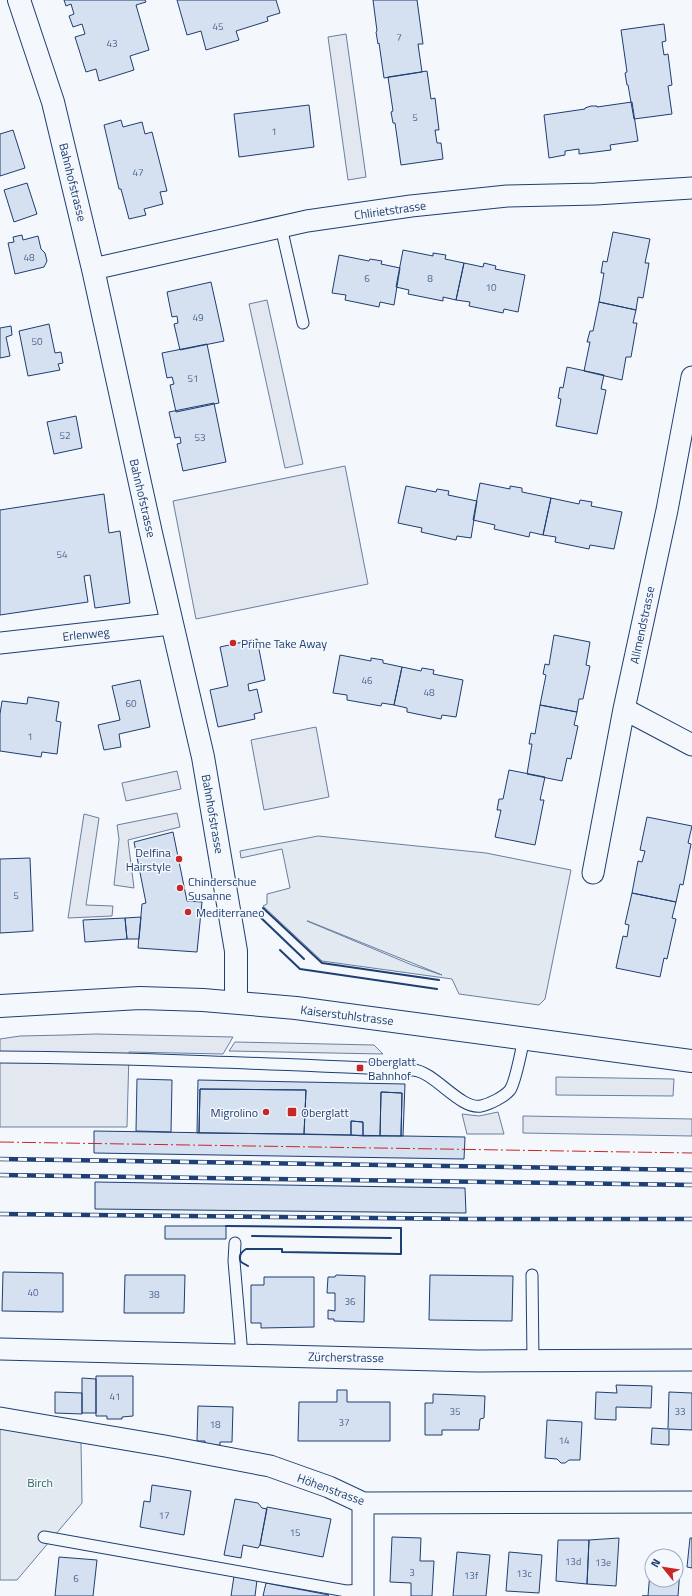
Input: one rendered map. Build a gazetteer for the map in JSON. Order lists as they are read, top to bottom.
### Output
{
  "streets": {
    "street": [
      "Bahnhofstrasse",
      "Chlirietstrasse",
      "Allmendstrasse",
      "Erlenweg",
      "Kaiserstuhlstrasse",
      "Zürcherstrasse",
      "Höhenstrasse"
    ]
  },
  "crossings": [
    ["Bahnhofstrasse", "Chlirietstrasse"],
    ["Bahnhofstrasse", "Erlenweg"],
    ["Bahnhofstrasse", "Kaiserstuhlstrasse"]
  ],
  "parks": ["Birch"],
  "places": {
    "other": [
      "Prime Take Away",
      "Delfina Hairstyle",
      "Chinderschue Susanne",
      "Mediterraneo",
      "Migrolino"
    ],
    "transit": ["Oberglatt Bahnhof", "Oberglatt"]
  },
  "house_numbers": [
    "45",
    "7",
    "43",
    "5",
    "1",
    "47",
    "48",
    "6",
    "8",
    "10",
    "49",
    "50",
    "51",
    "52",
    "53",
    "54",
    "46",
    "48",
    "60",
    "1",
    "5",
    "40",
    "38",
    "36",
    "41",
    "35",
    "33",
    "37",
    "18",
    "14",
    "17",
    "15",
    "13d",
    "13e",
    "3",
    "13c",
    "13f",
    "6"
  ],
  "north": "top left"
}
